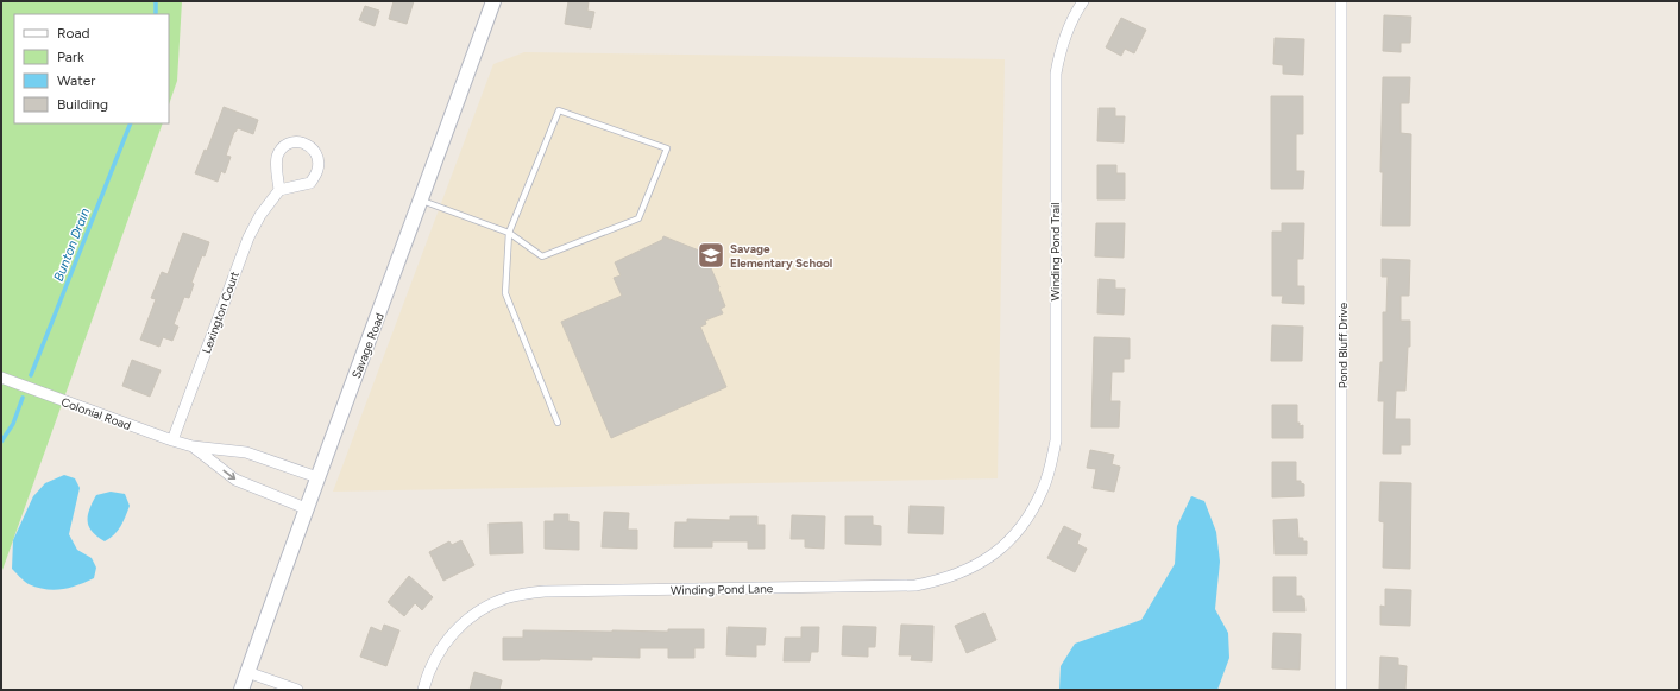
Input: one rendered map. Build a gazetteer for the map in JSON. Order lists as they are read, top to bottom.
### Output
{
  "streets": {
    "street": [
      "Winding Pond Trail",
      "Lexington Court",
      "Savage Road",
      "Pond Bluff Drive",
      "Colonial Road",
      "Winding Pond Lane"
    ]
  },
  "crossings": [
    ["Winding Pond Trail", "Winding Pond Lane"],
    ["Lexington Court", "Colonial Road"],
    ["Savage Road", "Colonial Road"]
  ],
  "water": ["Bunton Drain"],
  "places": {
    "school or university": ["Savage Elementary School"]
  },
  "legend": [
    "Road",
    "Park",
    "Water",
    "Building"
  ]
}
